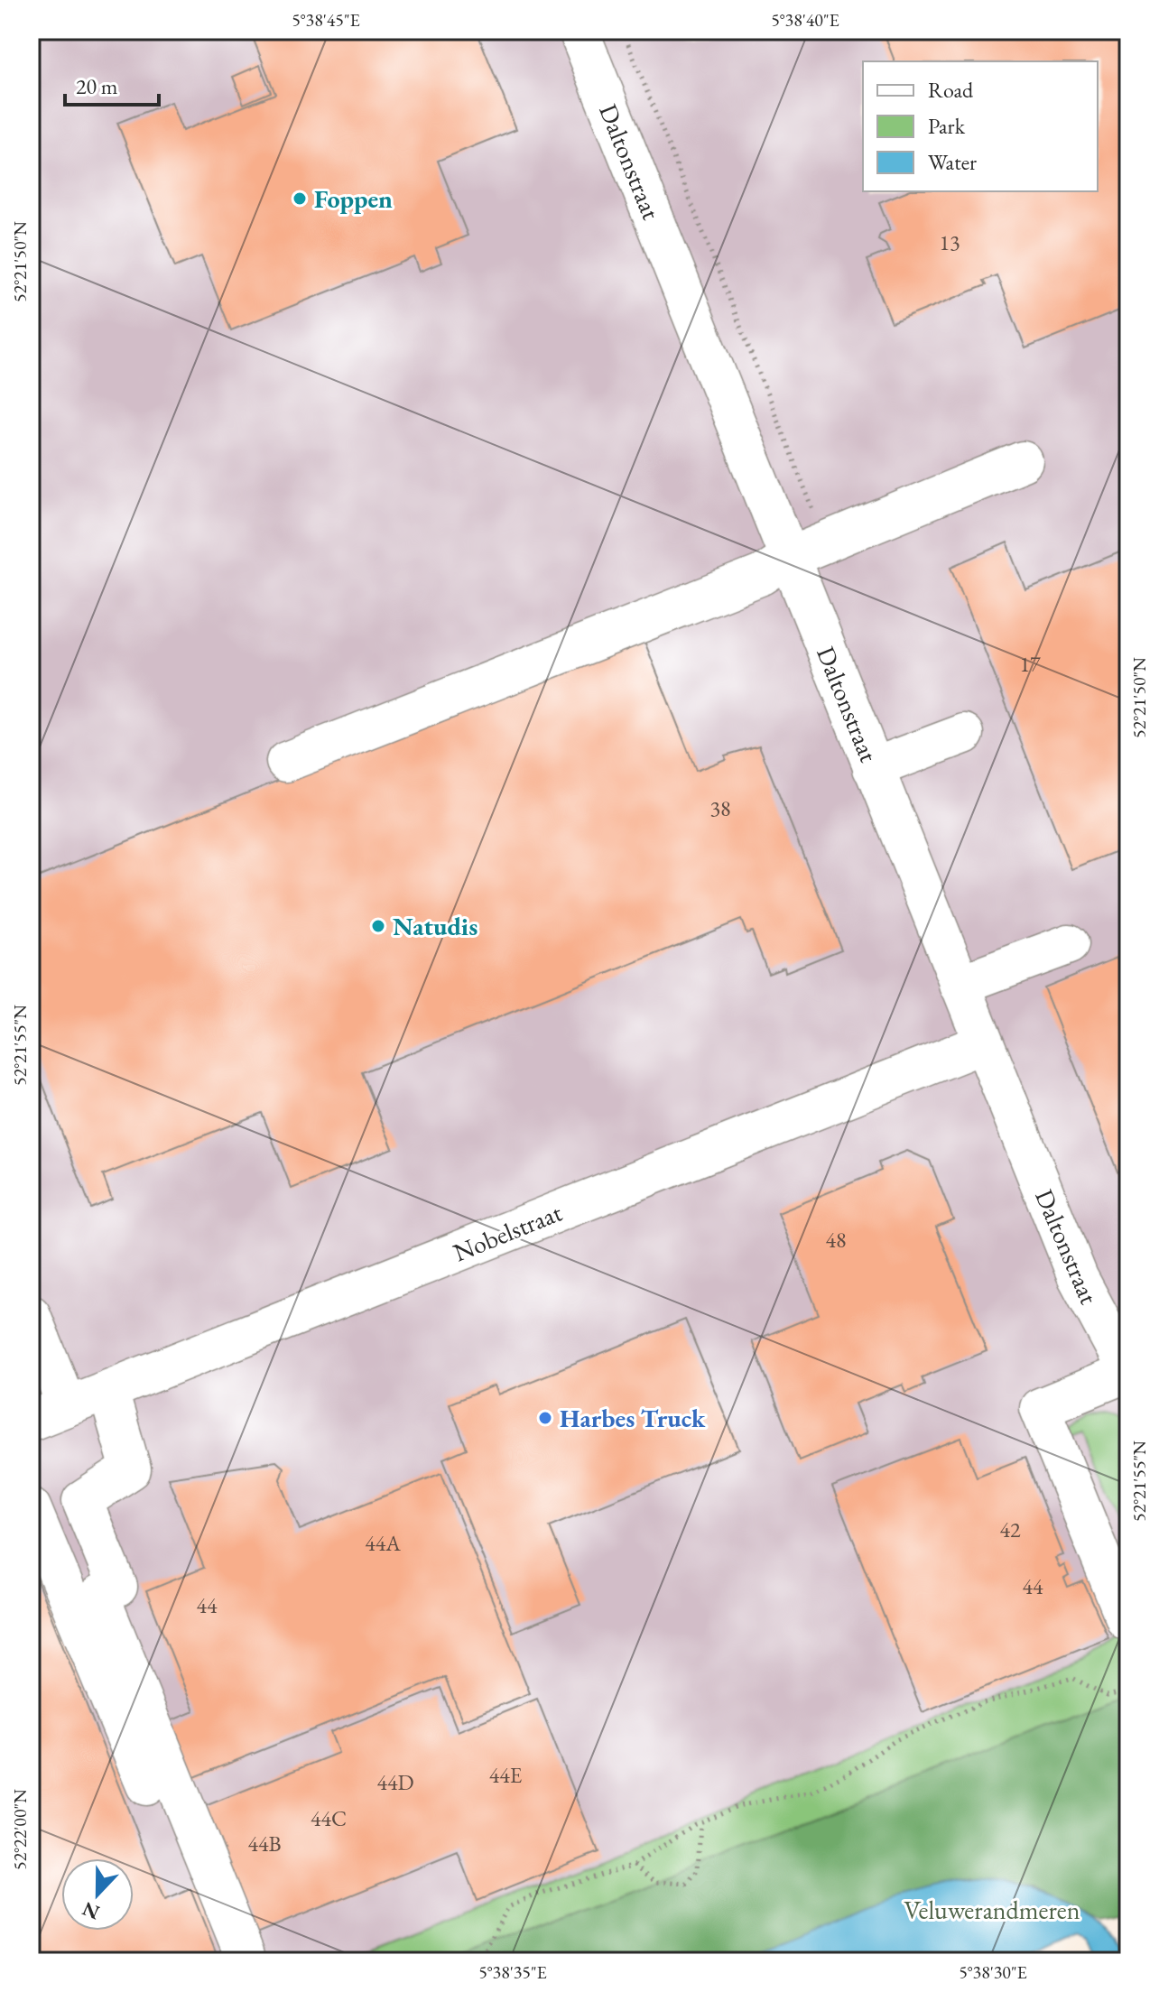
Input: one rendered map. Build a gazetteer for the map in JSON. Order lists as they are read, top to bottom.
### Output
{
  "streets": {
    "street": ["Daltonstraat", "Nobelstraat"]
  },
  "crossings": [
    ["Daltonstraat", "Nobelstraat"]
  ],
  "parks": ["Veluwerandmeren"],
  "places": ["Foppen", "Natudis", "Harbes Truck"],
  "house_numbers": [
    "13",
    "17",
    "38",
    "48",
    "42",
    "44A",
    "44",
    "44",
    "44E",
    "44D",
    "44C",
    "44B"
  ],
  "legend": ["Road", "Park", "Water"],
  "scale_bar": "20 m",
  "north": "bottom",
  "coordinates": [
    "5°38'45\"E",
    "5°38'40\"E",
    "52°21'50\"N",
    "52°21'55\"N",
    "52°22'00\"N",
    "5°38'35\"E",
    "5°38'30\"E"
  ]
}
